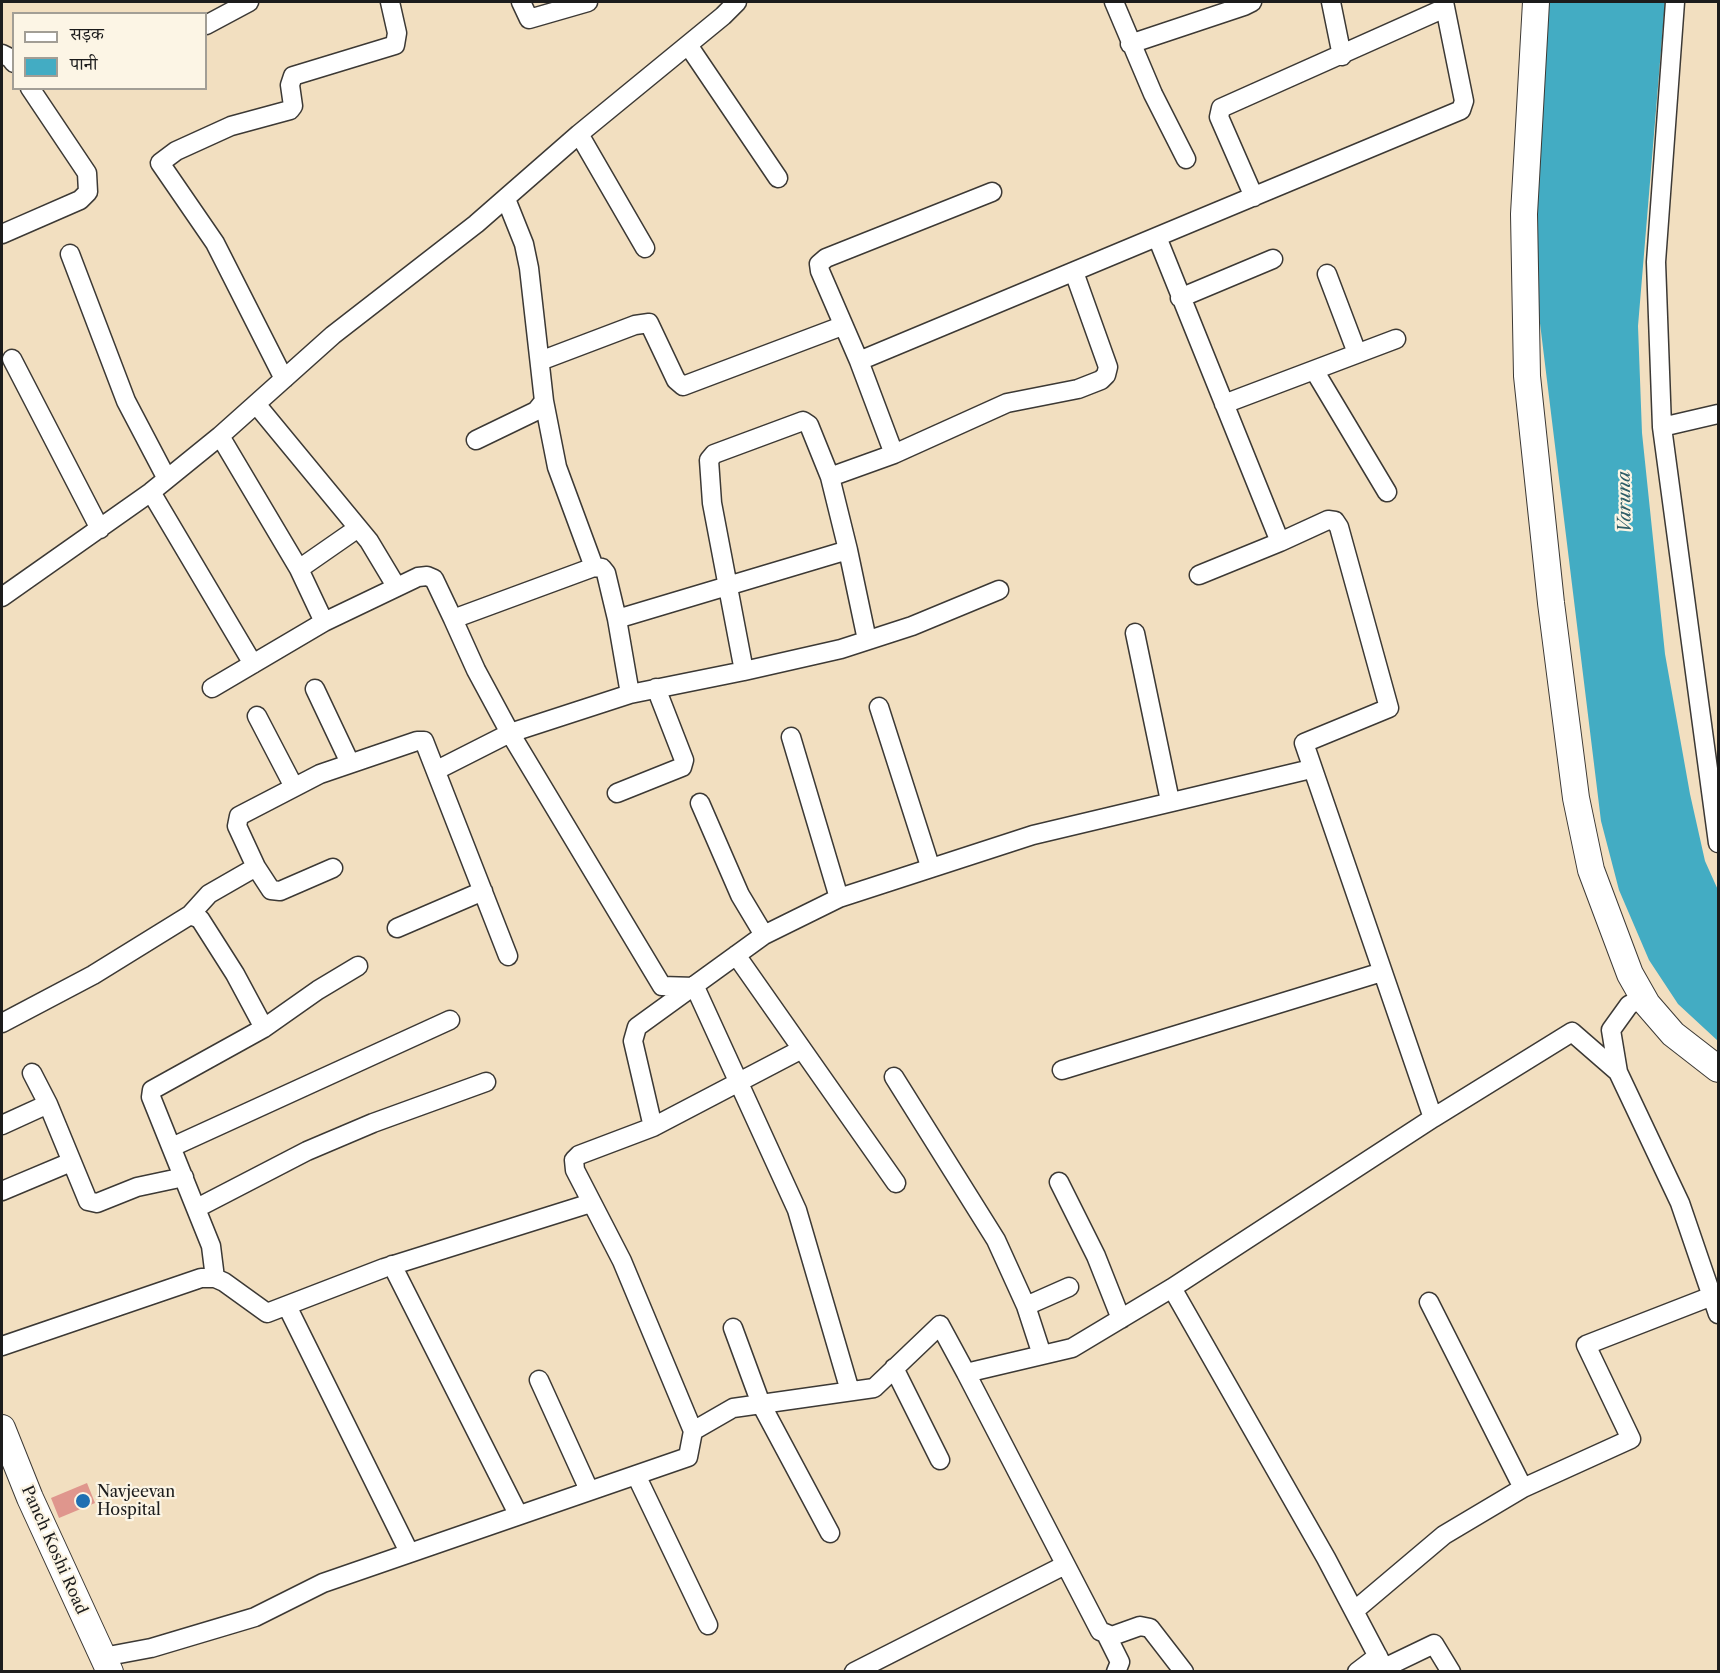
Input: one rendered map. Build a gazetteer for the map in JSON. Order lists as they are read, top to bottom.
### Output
{
  "streets": {
    "street": ["Panch Koshi Road"]
  },
  "water": ["Varuna"],
  "places": ["Navjeevan Hospital"],
  "legend": ["सड़क", "पानी"]
}
